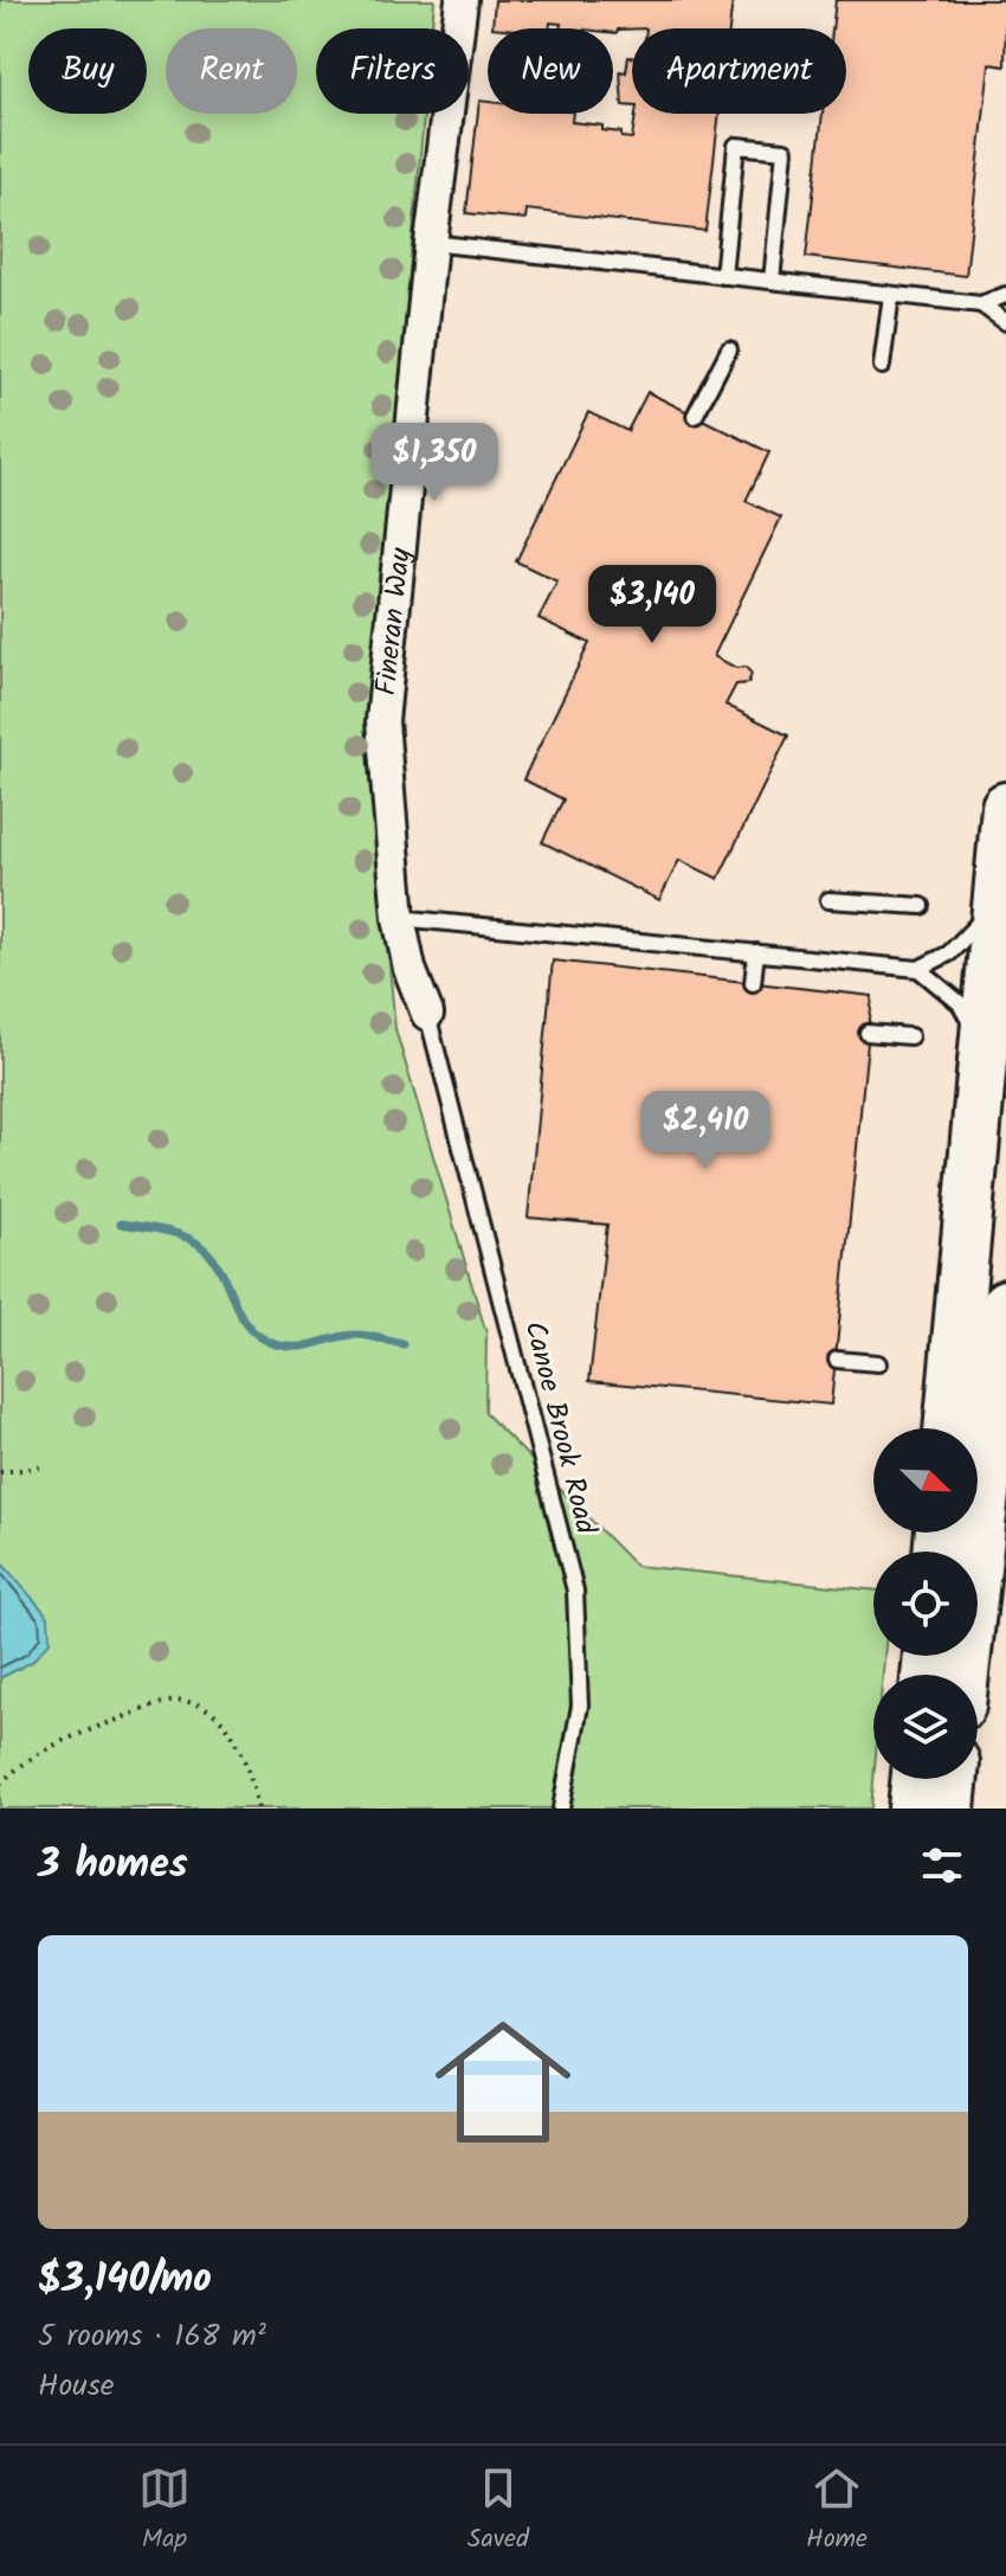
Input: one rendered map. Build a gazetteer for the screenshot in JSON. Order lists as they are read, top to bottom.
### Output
{
  "streets": {
    "street": ["Fineran Way"],
    "lane": ["Canoe Brook Road"]
  },
  "crossings": [
    ["Fineran Way", "Canoe Brook Road"]
  ],
  "north": "bottom right",
  "page": {
    "chip": [
      "Buy",
      "Rent",
      "Filters",
      "New",
      "Apartment"
    ],
    "price": ["$1,350", "$3,140", "$2,410"],
    "heading": "3 homes",
    "list": [
      {
        "name": "$3,140/mo",
        "note": "5 rooms · 168 m² · House"
      }
    ],
    "tabs": ["Map", "Saved", "Home"]
  }
}
